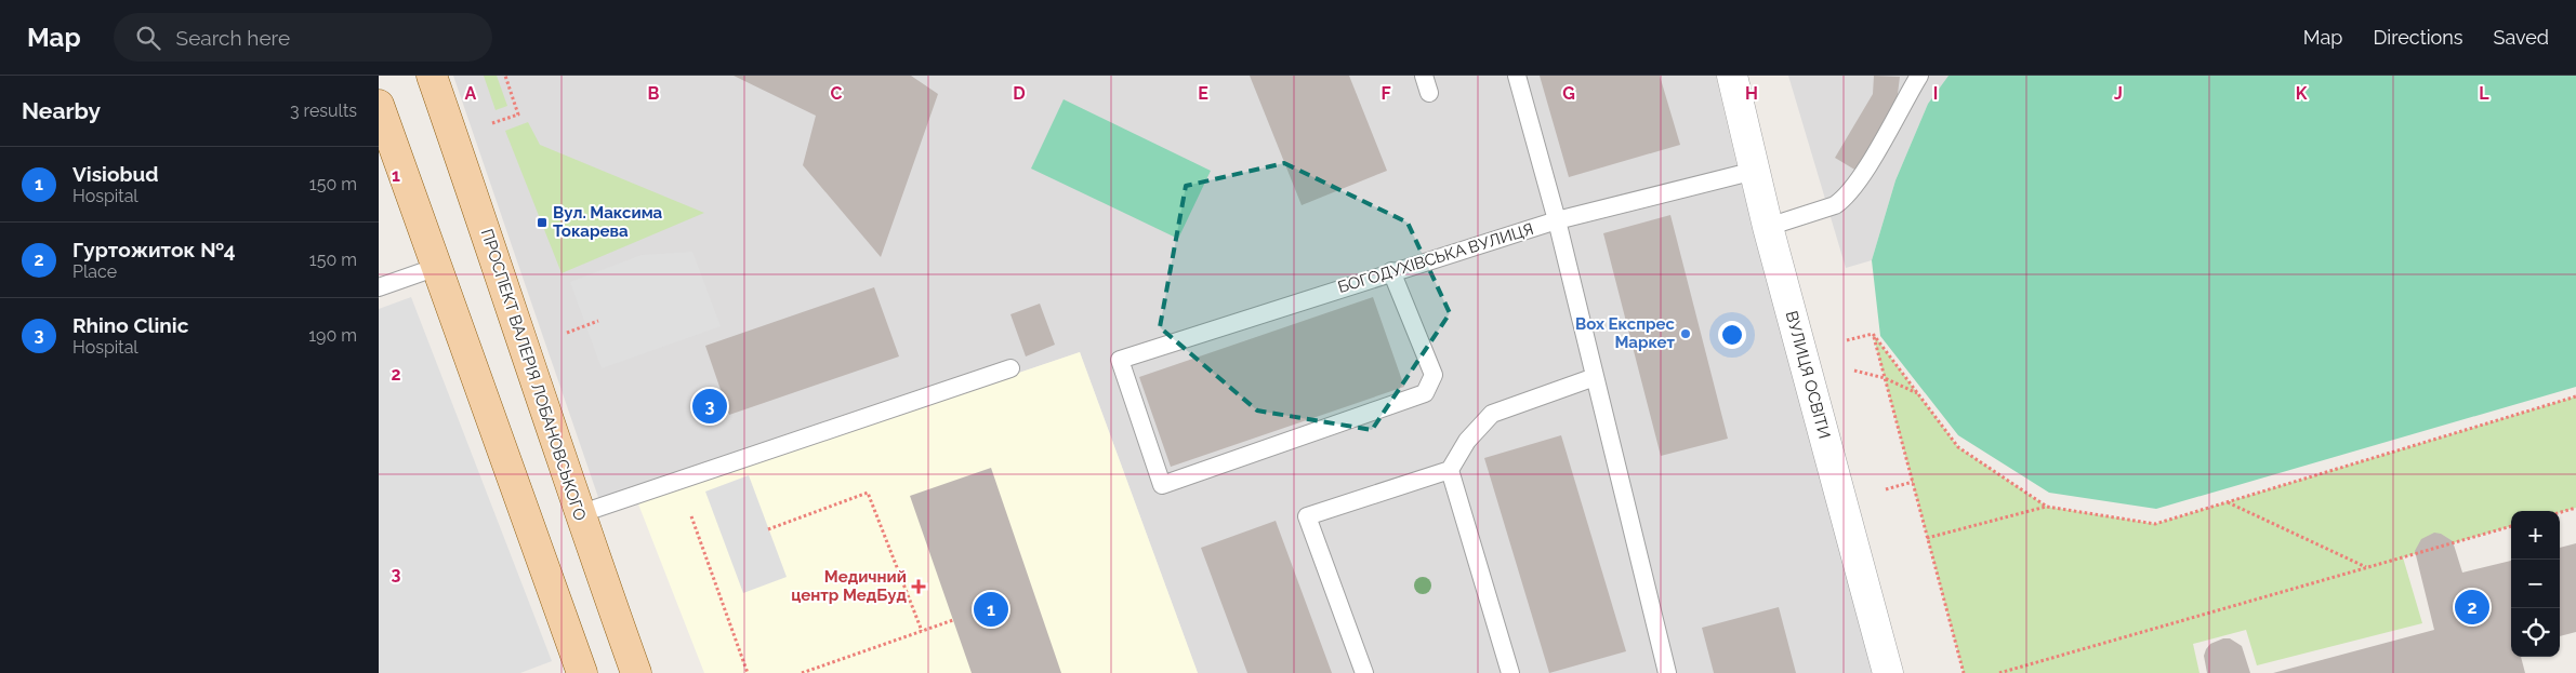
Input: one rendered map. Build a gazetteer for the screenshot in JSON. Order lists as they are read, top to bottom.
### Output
{
  "streets": {
    "main road": ["ПРОСПЕКТ ВАЛЕРІЯ ЛОБАНОВСЬКОГО"],
    "street": ["ВУЛИЦЯ ОСВІТИ"],
    "lane": ["БОГОДУХІВСЬКА ВУЛИЦЯ"]
  },
  "crossings": [
    ["БОГОДУХІВСЬКА ВУЛИЦЯ", "ВУЛИЦЯ ОСВІТИ"]
  ],
  "places": {
    "transit": ["Вул. Максима Токарева"],
    "other": ["Box Експрес Маркет"],
    "health": ["Медичний центр МедБуд"]
  },
  "page": {
    "header": "Map",
    "search": "Search here",
    "nav": ["Map", "Directions", "Saved"],
    "heading": ["Nearby", "3 results"],
    "list": [
      {
        "mark": "1",
        "name": "Visiobud",
        "note": "Hospital",
        "value": "150 m"
      },
      {
        "mark": "2",
        "name": "Гуртожиток №4",
        "note": "Place",
        "value": "150 m"
      },
      {
        "mark": "3",
        "name": "Rhino Clinic",
        "note": "Hospital",
        "value": "190 m"
      }
    ],
    "pins": ["3", "2", "1"],
    "map_buttons": ["+", "−"]
  },
  "grid": {
    "columns": [
      "A",
      "B",
      "C",
      "D",
      "E",
      "F",
      "G",
      "H",
      "I",
      "J",
      "K",
      "L"
    ],
    "rows": ["1", "2", "3"]
  }
}
